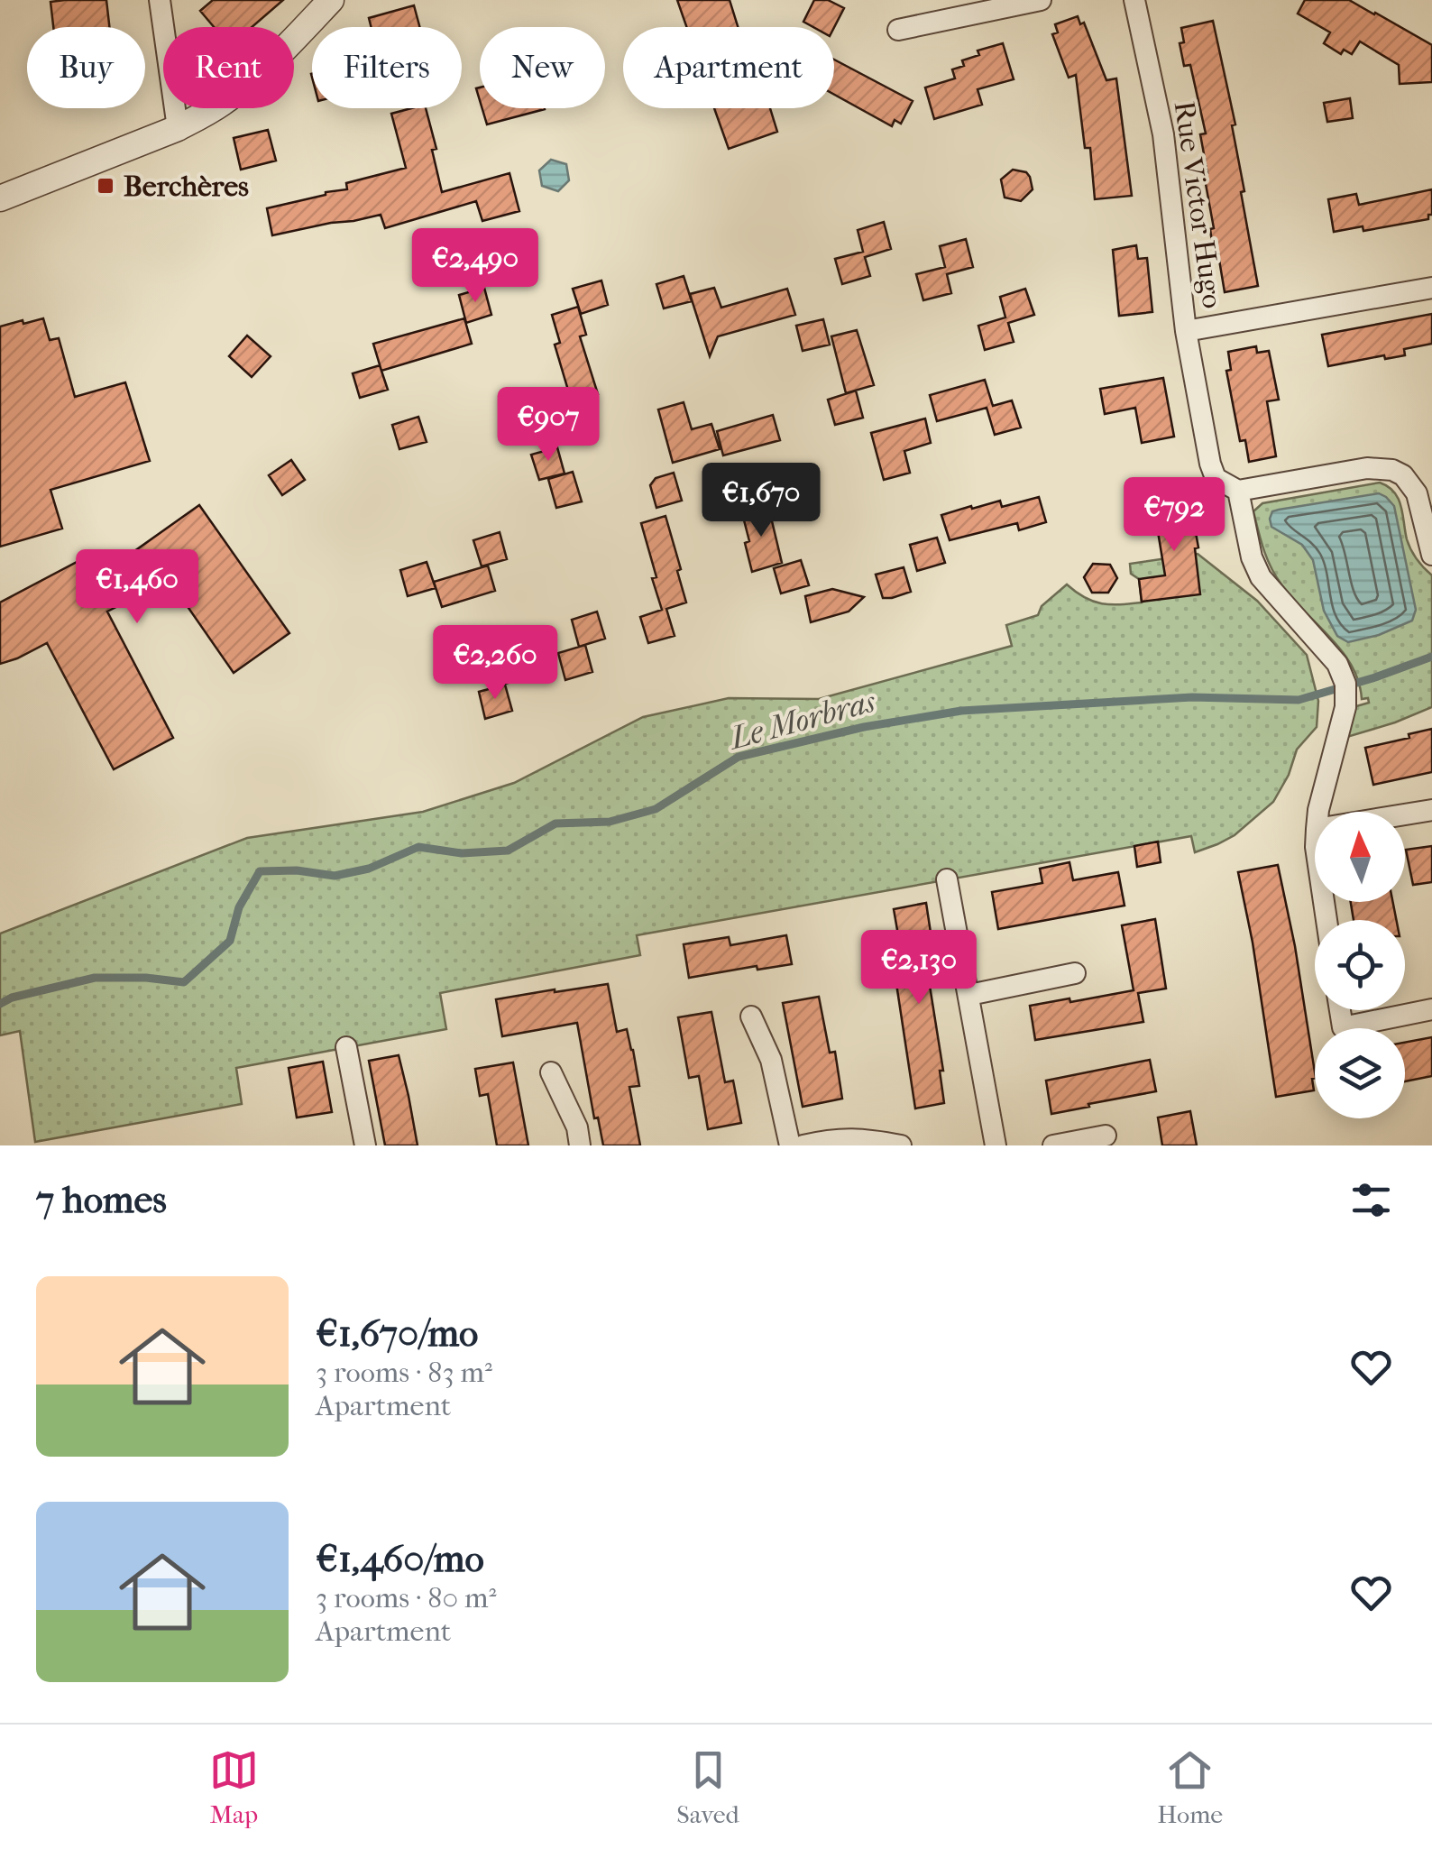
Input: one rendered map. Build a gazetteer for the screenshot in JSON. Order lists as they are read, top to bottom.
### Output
{
  "streets": {
    "street": ["Rue Victor Hugo"]
  },
  "water": ["Le Morbras"],
  "places": {
    "transit": ["Berchères"]
  },
  "north": "top",
  "page": {
    "chip": [
      "Buy",
      "Rent",
      "Filters",
      "New",
      "Apartment"
    ],
    "price": [
      "€2,490",
      "€907",
      "€1,670",
      "€792",
      "€1,460",
      "€2,260",
      "€2,130"
    ],
    "heading": "7 homes",
    "list": [
      {
        "name": "€1,670/mo",
        "note": "3 rooms · 83 m² · Apartment"
      },
      {
        "name": "€1,460/mo",
        "note": "3 rooms · 80 m² · Apartment"
      }
    ],
    "tabs": ["Map", "Saved", "Home"]
  }
}
